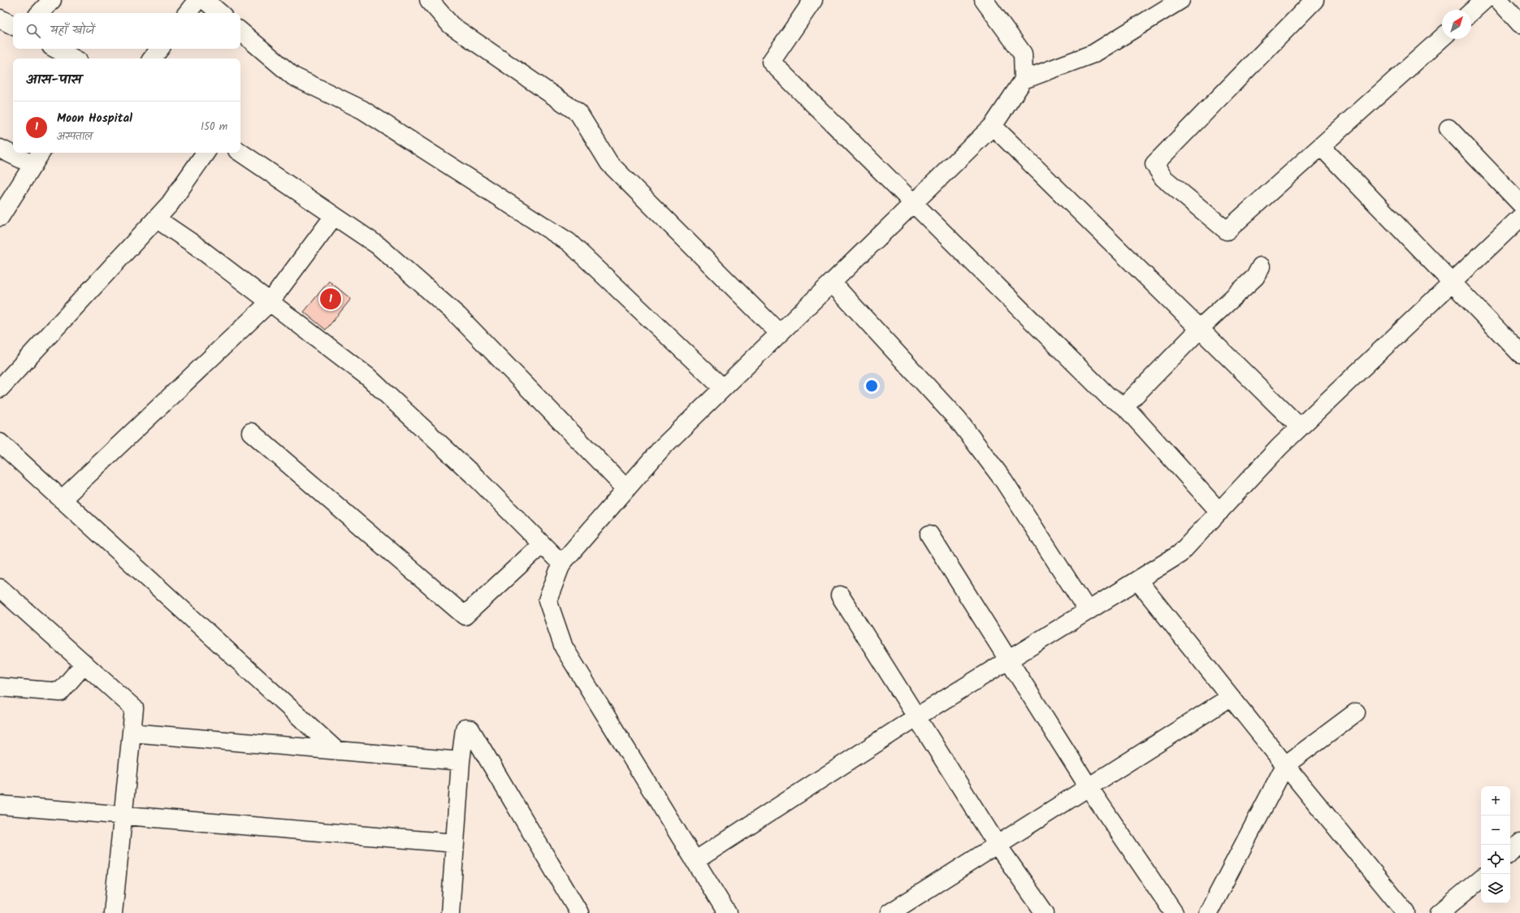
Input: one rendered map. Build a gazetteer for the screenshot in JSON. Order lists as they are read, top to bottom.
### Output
{
  "north": "top right",
  "page": {
    "search": "यहाँ खोजें",
    "heading": "आस-पास",
    "list": [
      {
        "mark": "1",
        "name": "Moon Hospital",
        "note": "अस्पताल",
        "value": "150 m"
      }
    ],
    "pins": "1",
    "map_buttons": ["+", "−"]
  }
}
